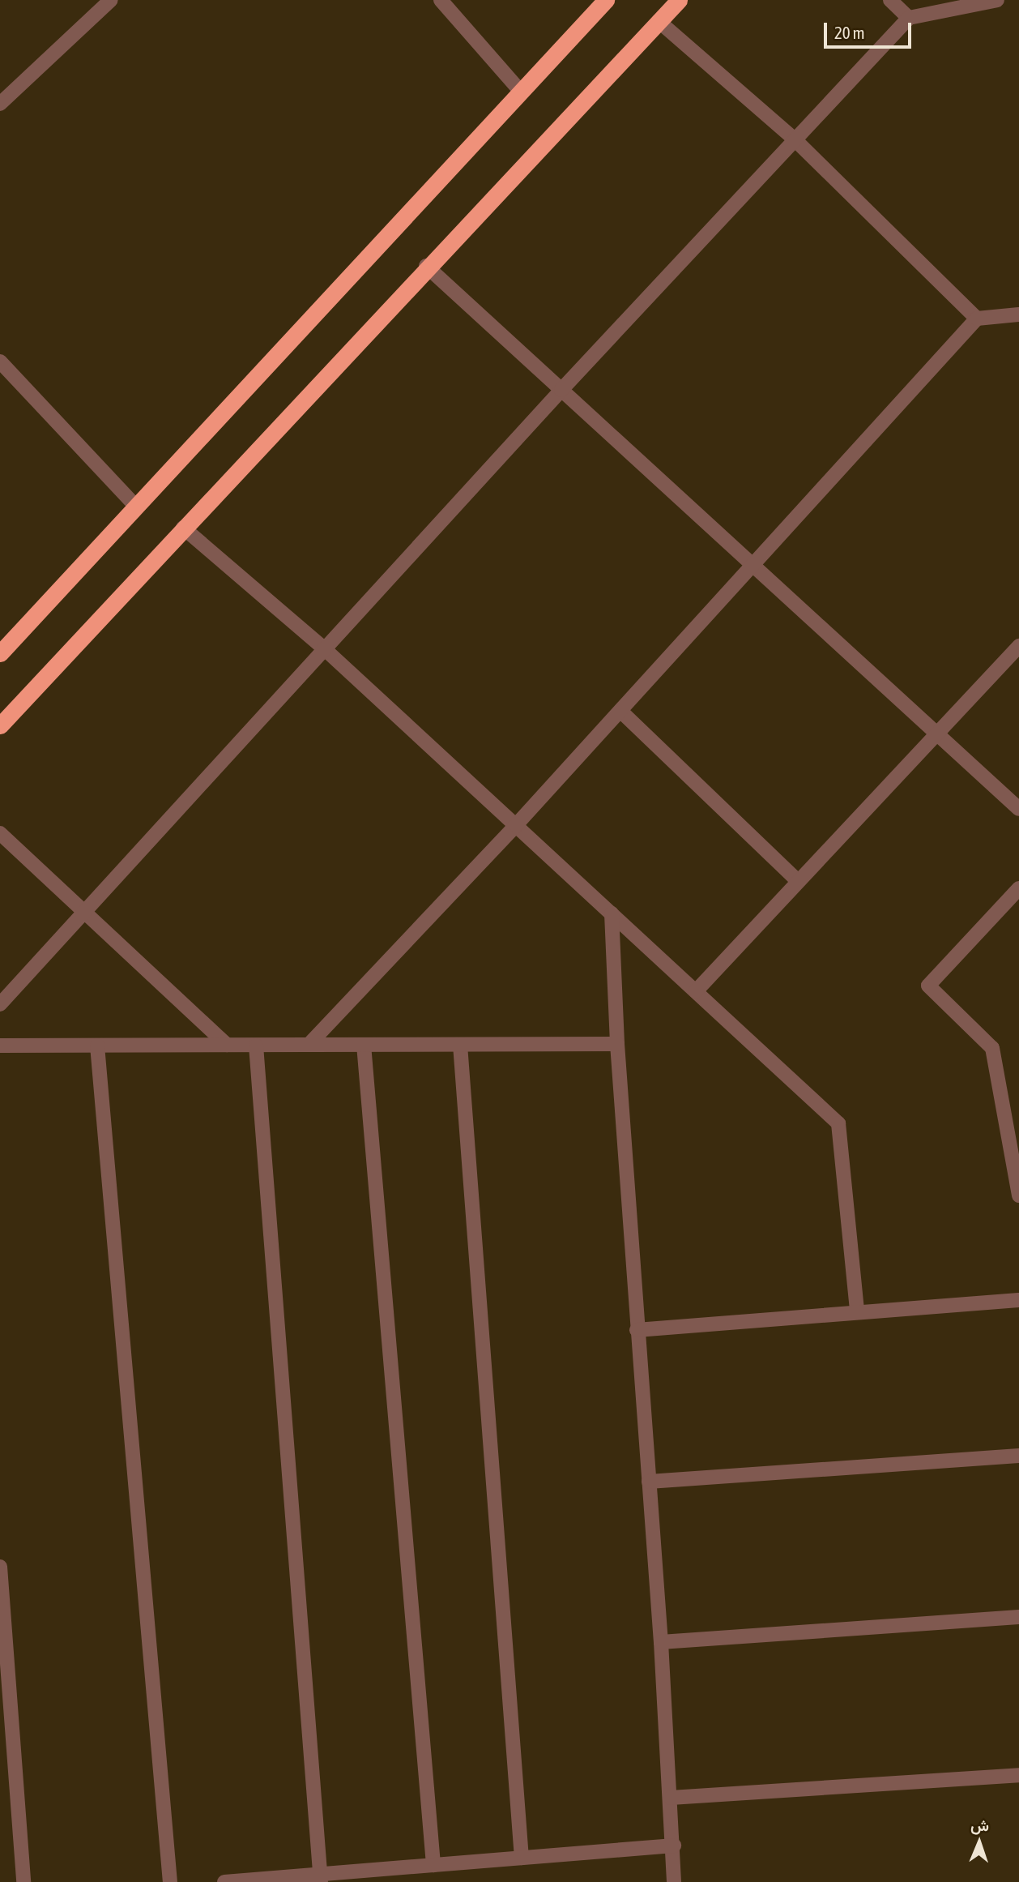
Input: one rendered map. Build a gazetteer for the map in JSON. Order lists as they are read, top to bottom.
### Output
{
  "scale_bar": "20 m",
  "north": "top"
}
